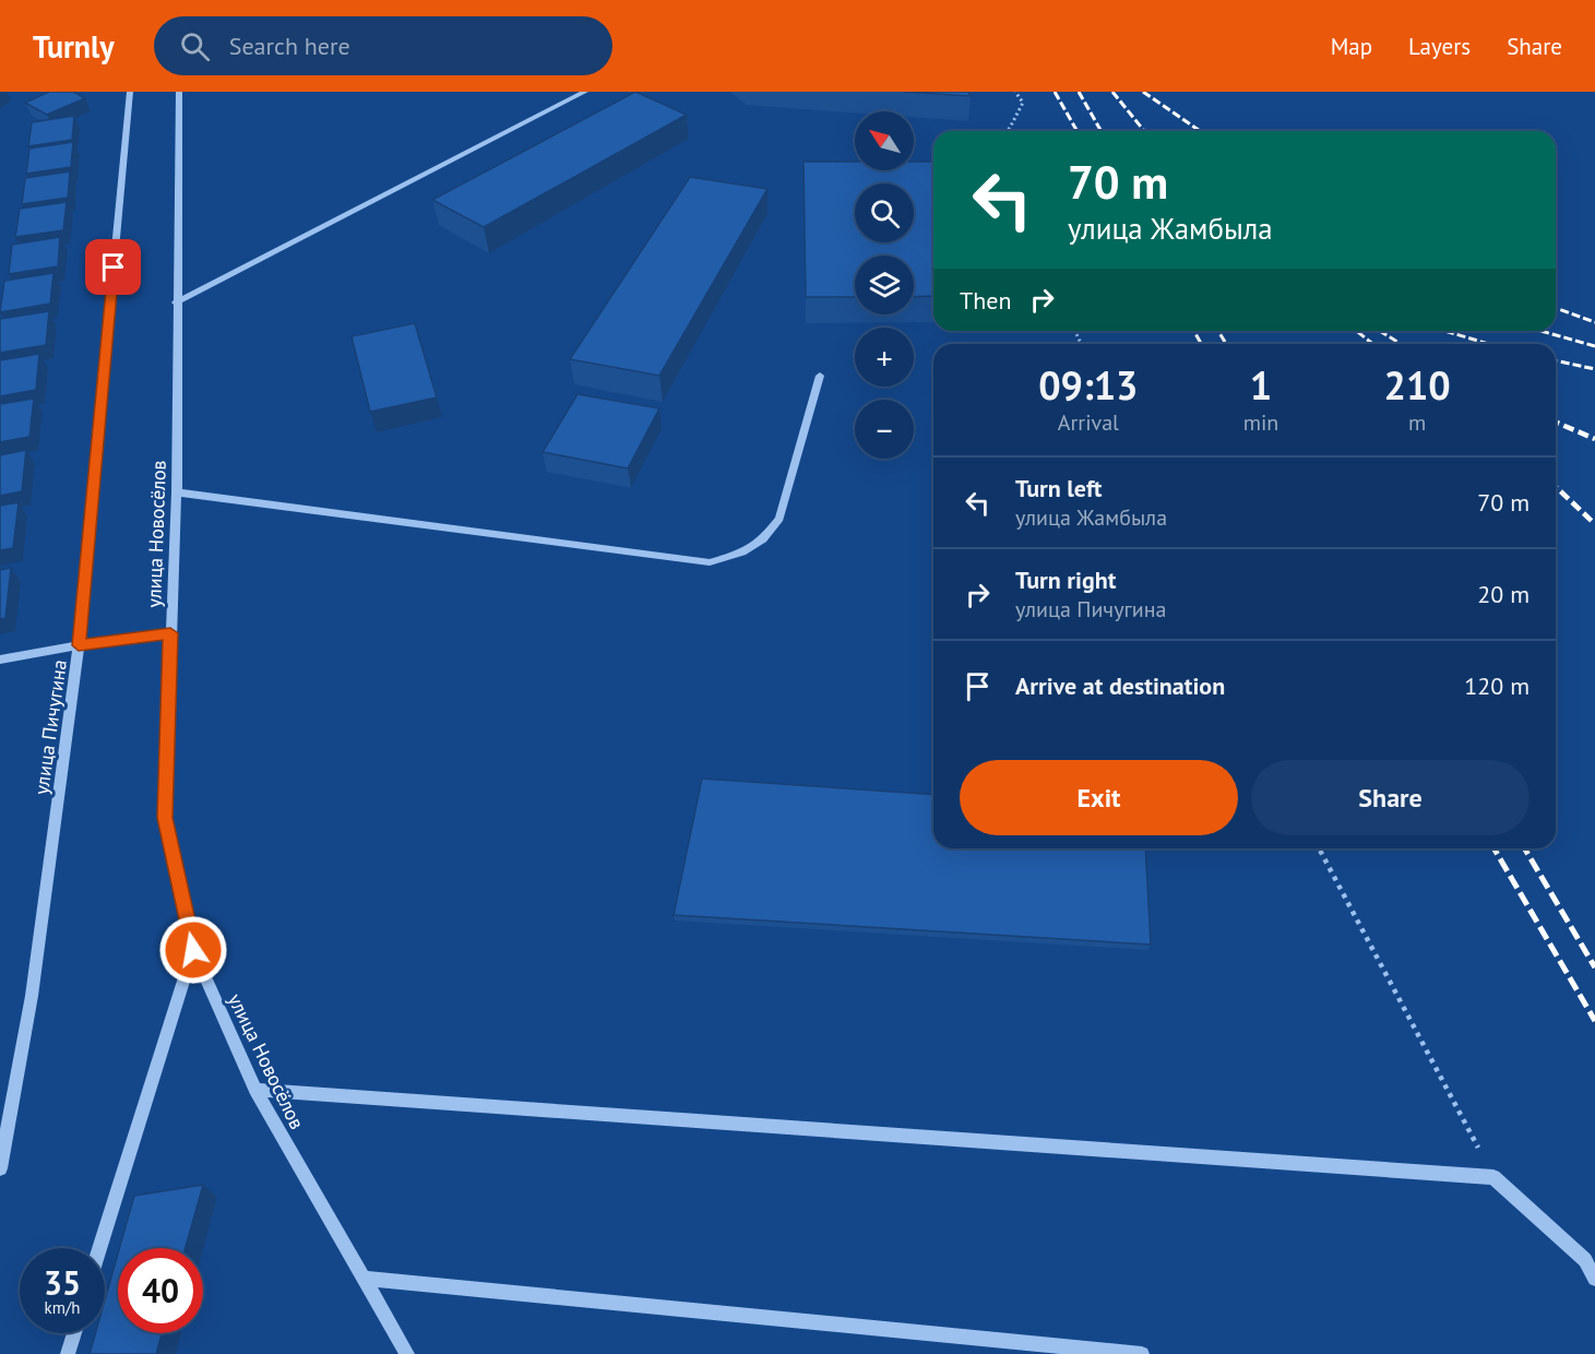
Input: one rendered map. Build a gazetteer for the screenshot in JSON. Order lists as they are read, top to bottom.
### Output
{
  "streets": {
    "street": ["улица Новосёлов", "улица Пичугина"]
  },
  "north": "top left",
  "page": {
    "header": "Turnly",
    "search": "Search here",
    "nav": ["Map", "Layers", "Share"],
    "map_buttons": ["+", "−"],
    "turn": ["70 m", "улица Жамбыла"],
    "then": "Then",
    "eta": [
      "09:13",
      "Arrival",
      "1",
      "min",
      "210",
      "m"
    ],
    "list": [
      {
        "name": "Turn left",
        "note": "улица Жамбыла",
        "value": "70 m"
      },
      {
        "name": "Turn right",
        "note": "улица Пичугина",
        "value": "20 m"
      },
      {
        "name": "Arrive at destination",
        "value": "120 m"
      }
    ],
    "buttons": ["Exit", "Share"],
    "speed": "35 km/h",
    "limit": "40"
  }
}
